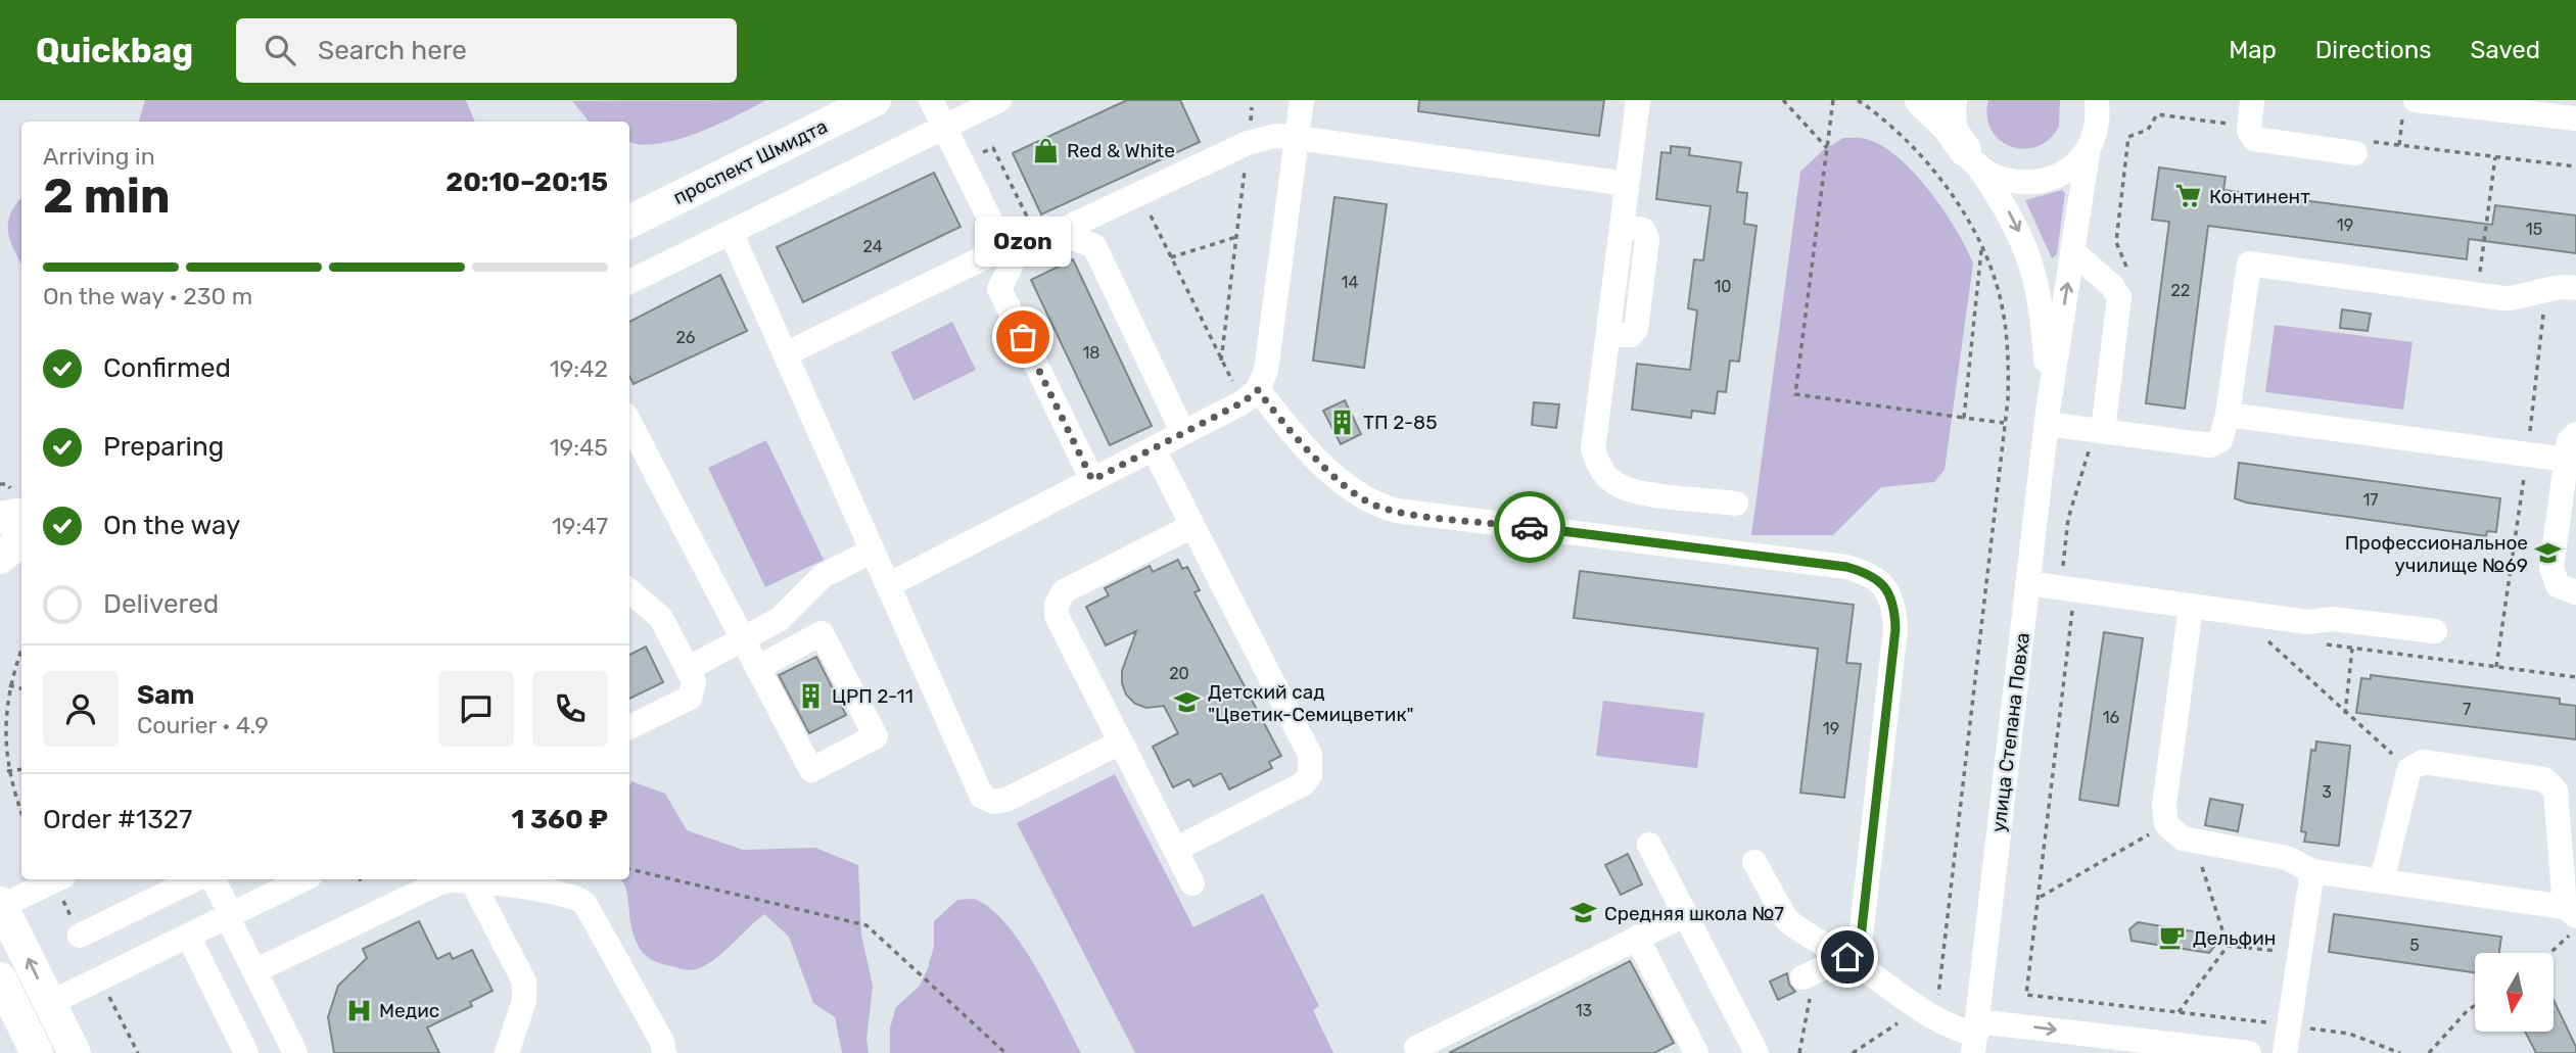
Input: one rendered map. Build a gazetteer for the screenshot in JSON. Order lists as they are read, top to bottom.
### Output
{
  "streets": {
    "main road": ["проспект Шмидта"],
    "street": ["улица Степана Повха"]
  },
  "places": {
    "shop": ["Red & White"],
    "supermarket": ["Континент"],
    "other": ["Ozon"],
    "building": ["ТП 2-85", "ЦРП 2-11"],
    "school or university": ["Профессиональное училище №69", "Детский сад \"Цветик-Семицветик\"", "Средняя школа №7"],
    "cafe": ["Дельфин"],
    "hospital": ["Медис"]
  },
  "house_numbers": [
    "19",
    "15",
    "24",
    "14",
    "10",
    "22",
    "26",
    "18",
    "17",
    "20",
    "7",
    "16",
    "19",
    "3",
    "5",
    "13"
  ],
  "north": "bottom",
  "page": {
    "header": "Quickbag",
    "search": "Search here",
    "nav": ["Map", "Directions", "Saved"],
    "heading": ["2 min", "Arriving in", "20:10–20:15"],
    "panel": [
      "Sam",
      "Courier · 4.9",
      "Order #1327",
      "1 360 ₽"
    ],
    "bubble": "Ozon",
    "bar": "On the way · 230 m",
    "list": [
      ["Confirmed", "19:42"],
      ["Preparing", "19:45"],
      ["On the way", "19:47"],
      "Delivered"
    ]
  }
}
